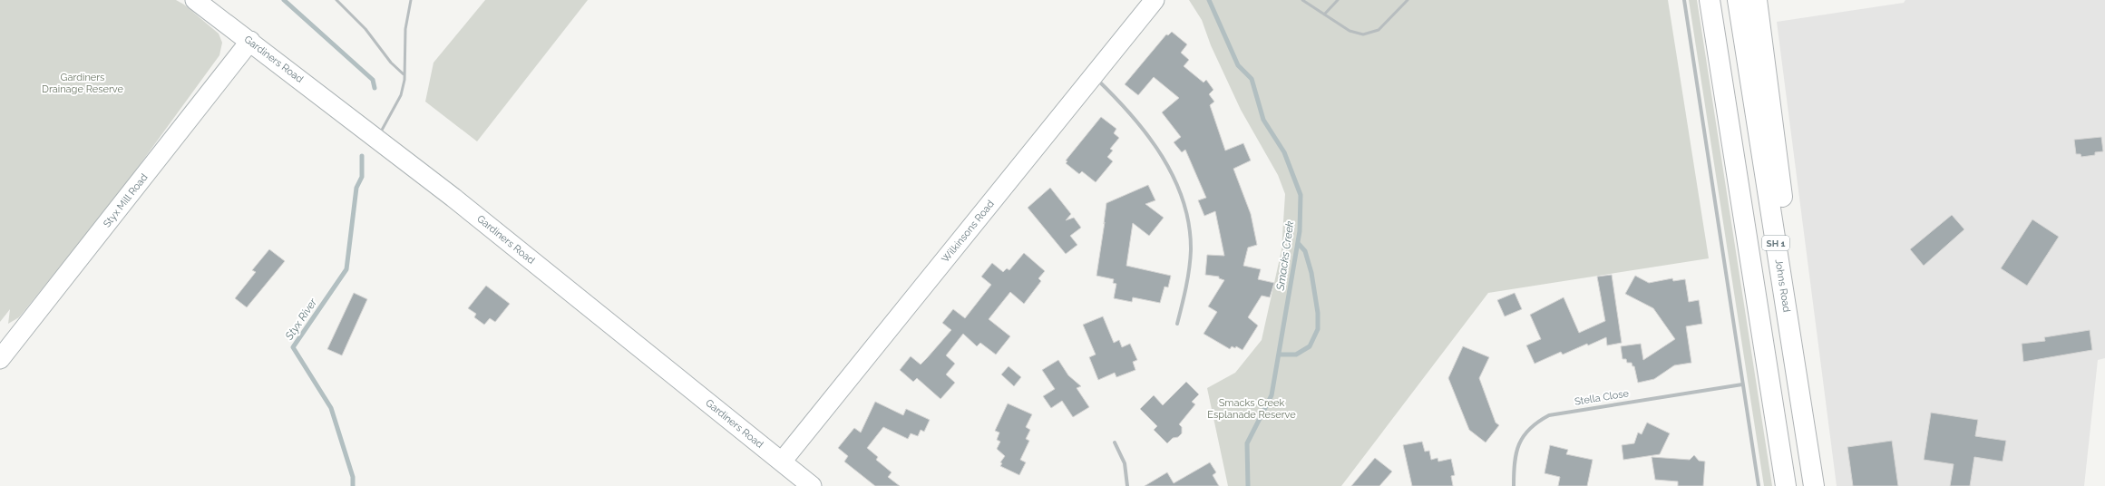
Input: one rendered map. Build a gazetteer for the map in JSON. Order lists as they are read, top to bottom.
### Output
{
  "streets": {
    "highway": ["SH 1", "Johns Road"],
    "street": [
      "Gardiners Road",
      "Styx Mill Road",
      "Wilkinsons Road",
      "Stella Close"
    ]
  },
  "crossings": [
    ["Gardiners Road", "Styx Mill Road"],
    ["Gardiners Road", "Wilkinsons Road"]
  ],
  "water": ["Smacks Creek", "Styx River"],
  "parks": ["Gardiners Drainage Reserve", "Smacks Creek Esplanade Reserve"]
}
